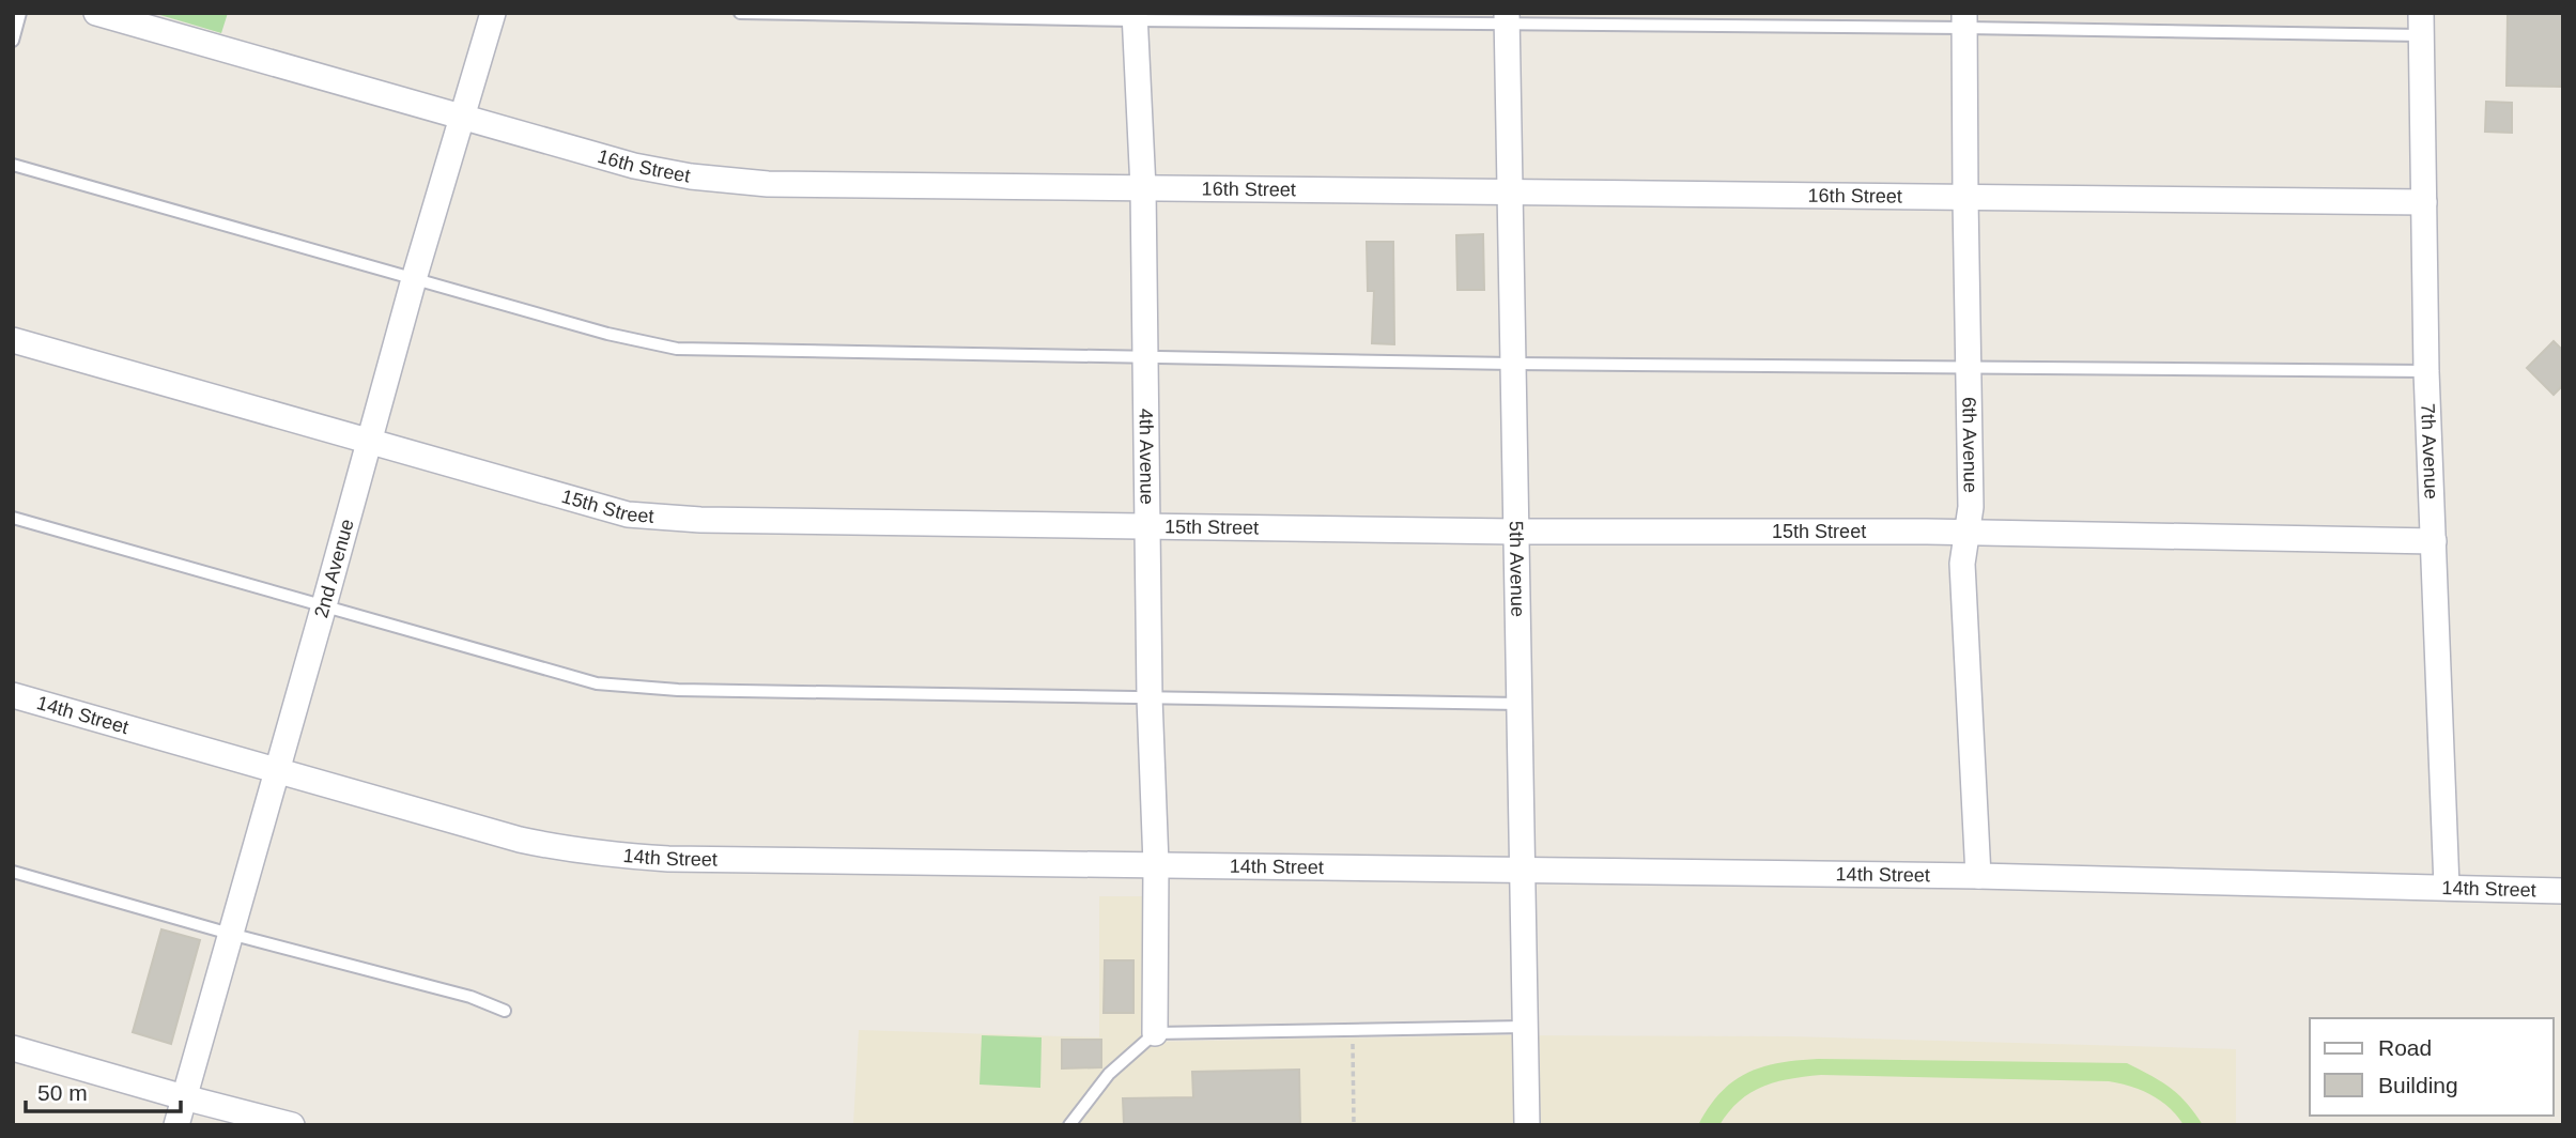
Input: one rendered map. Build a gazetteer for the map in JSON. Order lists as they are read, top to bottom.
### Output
{
  "streets": {
    "street": [
      "16th Street",
      "6th Avenue",
      "7th Avenue",
      "4th Avenue",
      "15th Street",
      "2nd Avenue",
      "5th Avenue",
      "14th Street"
    ]
  },
  "crossings": [
    ["16th Street", "6th Avenue"],
    ["16th Street", "7th Avenue"],
    ["16th Street", "4th Avenue"],
    ["16th Street", "2nd Avenue"],
    ["16th Street", "5th Avenue"],
    ["6th Avenue", "15th Street"],
    ["6th Avenue", "14th Street"],
    ["7th Avenue", "15th Street"],
    ["7th Avenue", "14th Street"],
    ["4th Avenue", "15th Street"],
    ["4th Avenue", "14th Street"],
    ["15th Street", "2nd Avenue"],
    ["15th Street", "5th Avenue"],
    ["2nd Avenue", "14th Street"],
    ["5th Avenue", "14th Street"]
  ],
  "legend": ["Road", "Building"],
  "scale_bar": "50 m"
}
